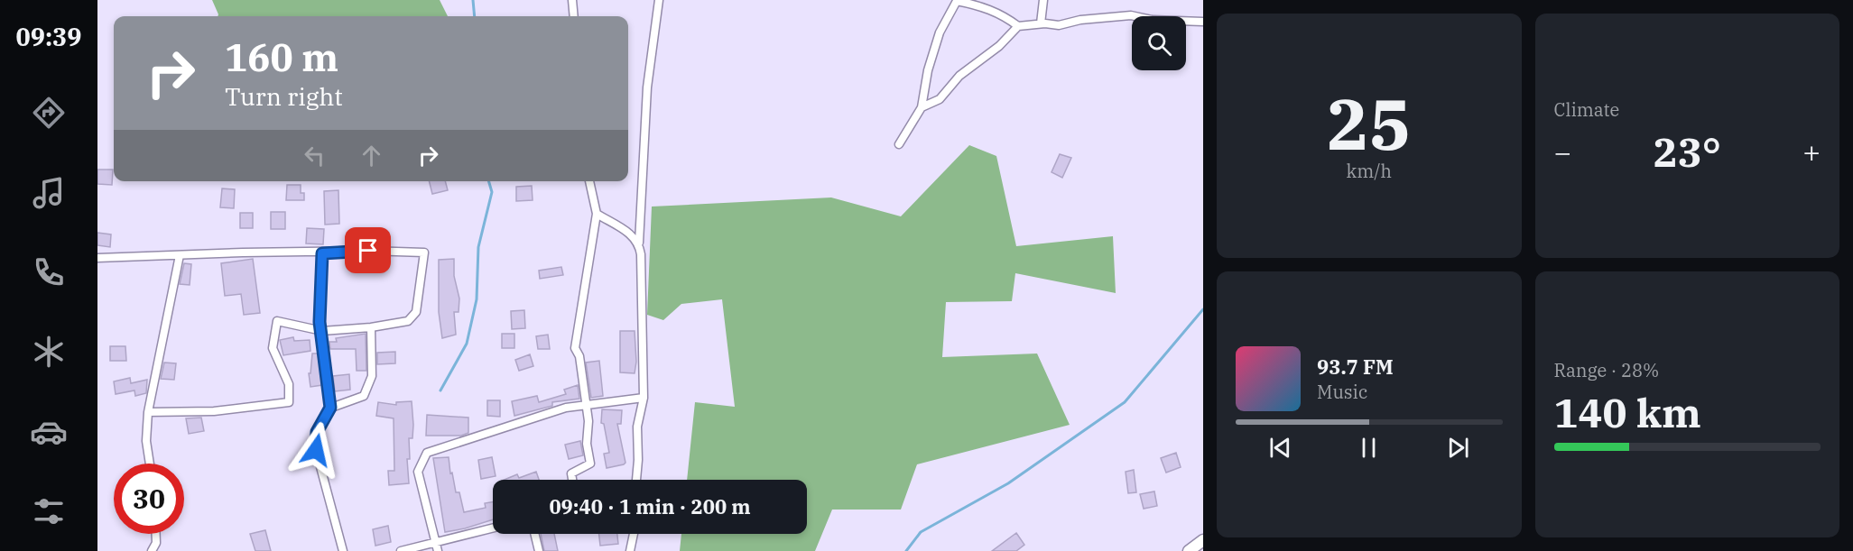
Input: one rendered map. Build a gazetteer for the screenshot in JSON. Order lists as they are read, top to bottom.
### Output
{
  "page": {
    "tabs": "09:39",
    "tile": [
      ["25", "km/h"],
      "Climate",
      ["Range · 28%", "140 km"]
    ],
    "turn": ["160 m", "Turn right"],
    "heat": ["−", "23°", "+"],
    "song": ["93.7 FM", "Music"],
    "limit": "30",
    "trip": "09:40 · 1 min · 200 m"
  }
}
